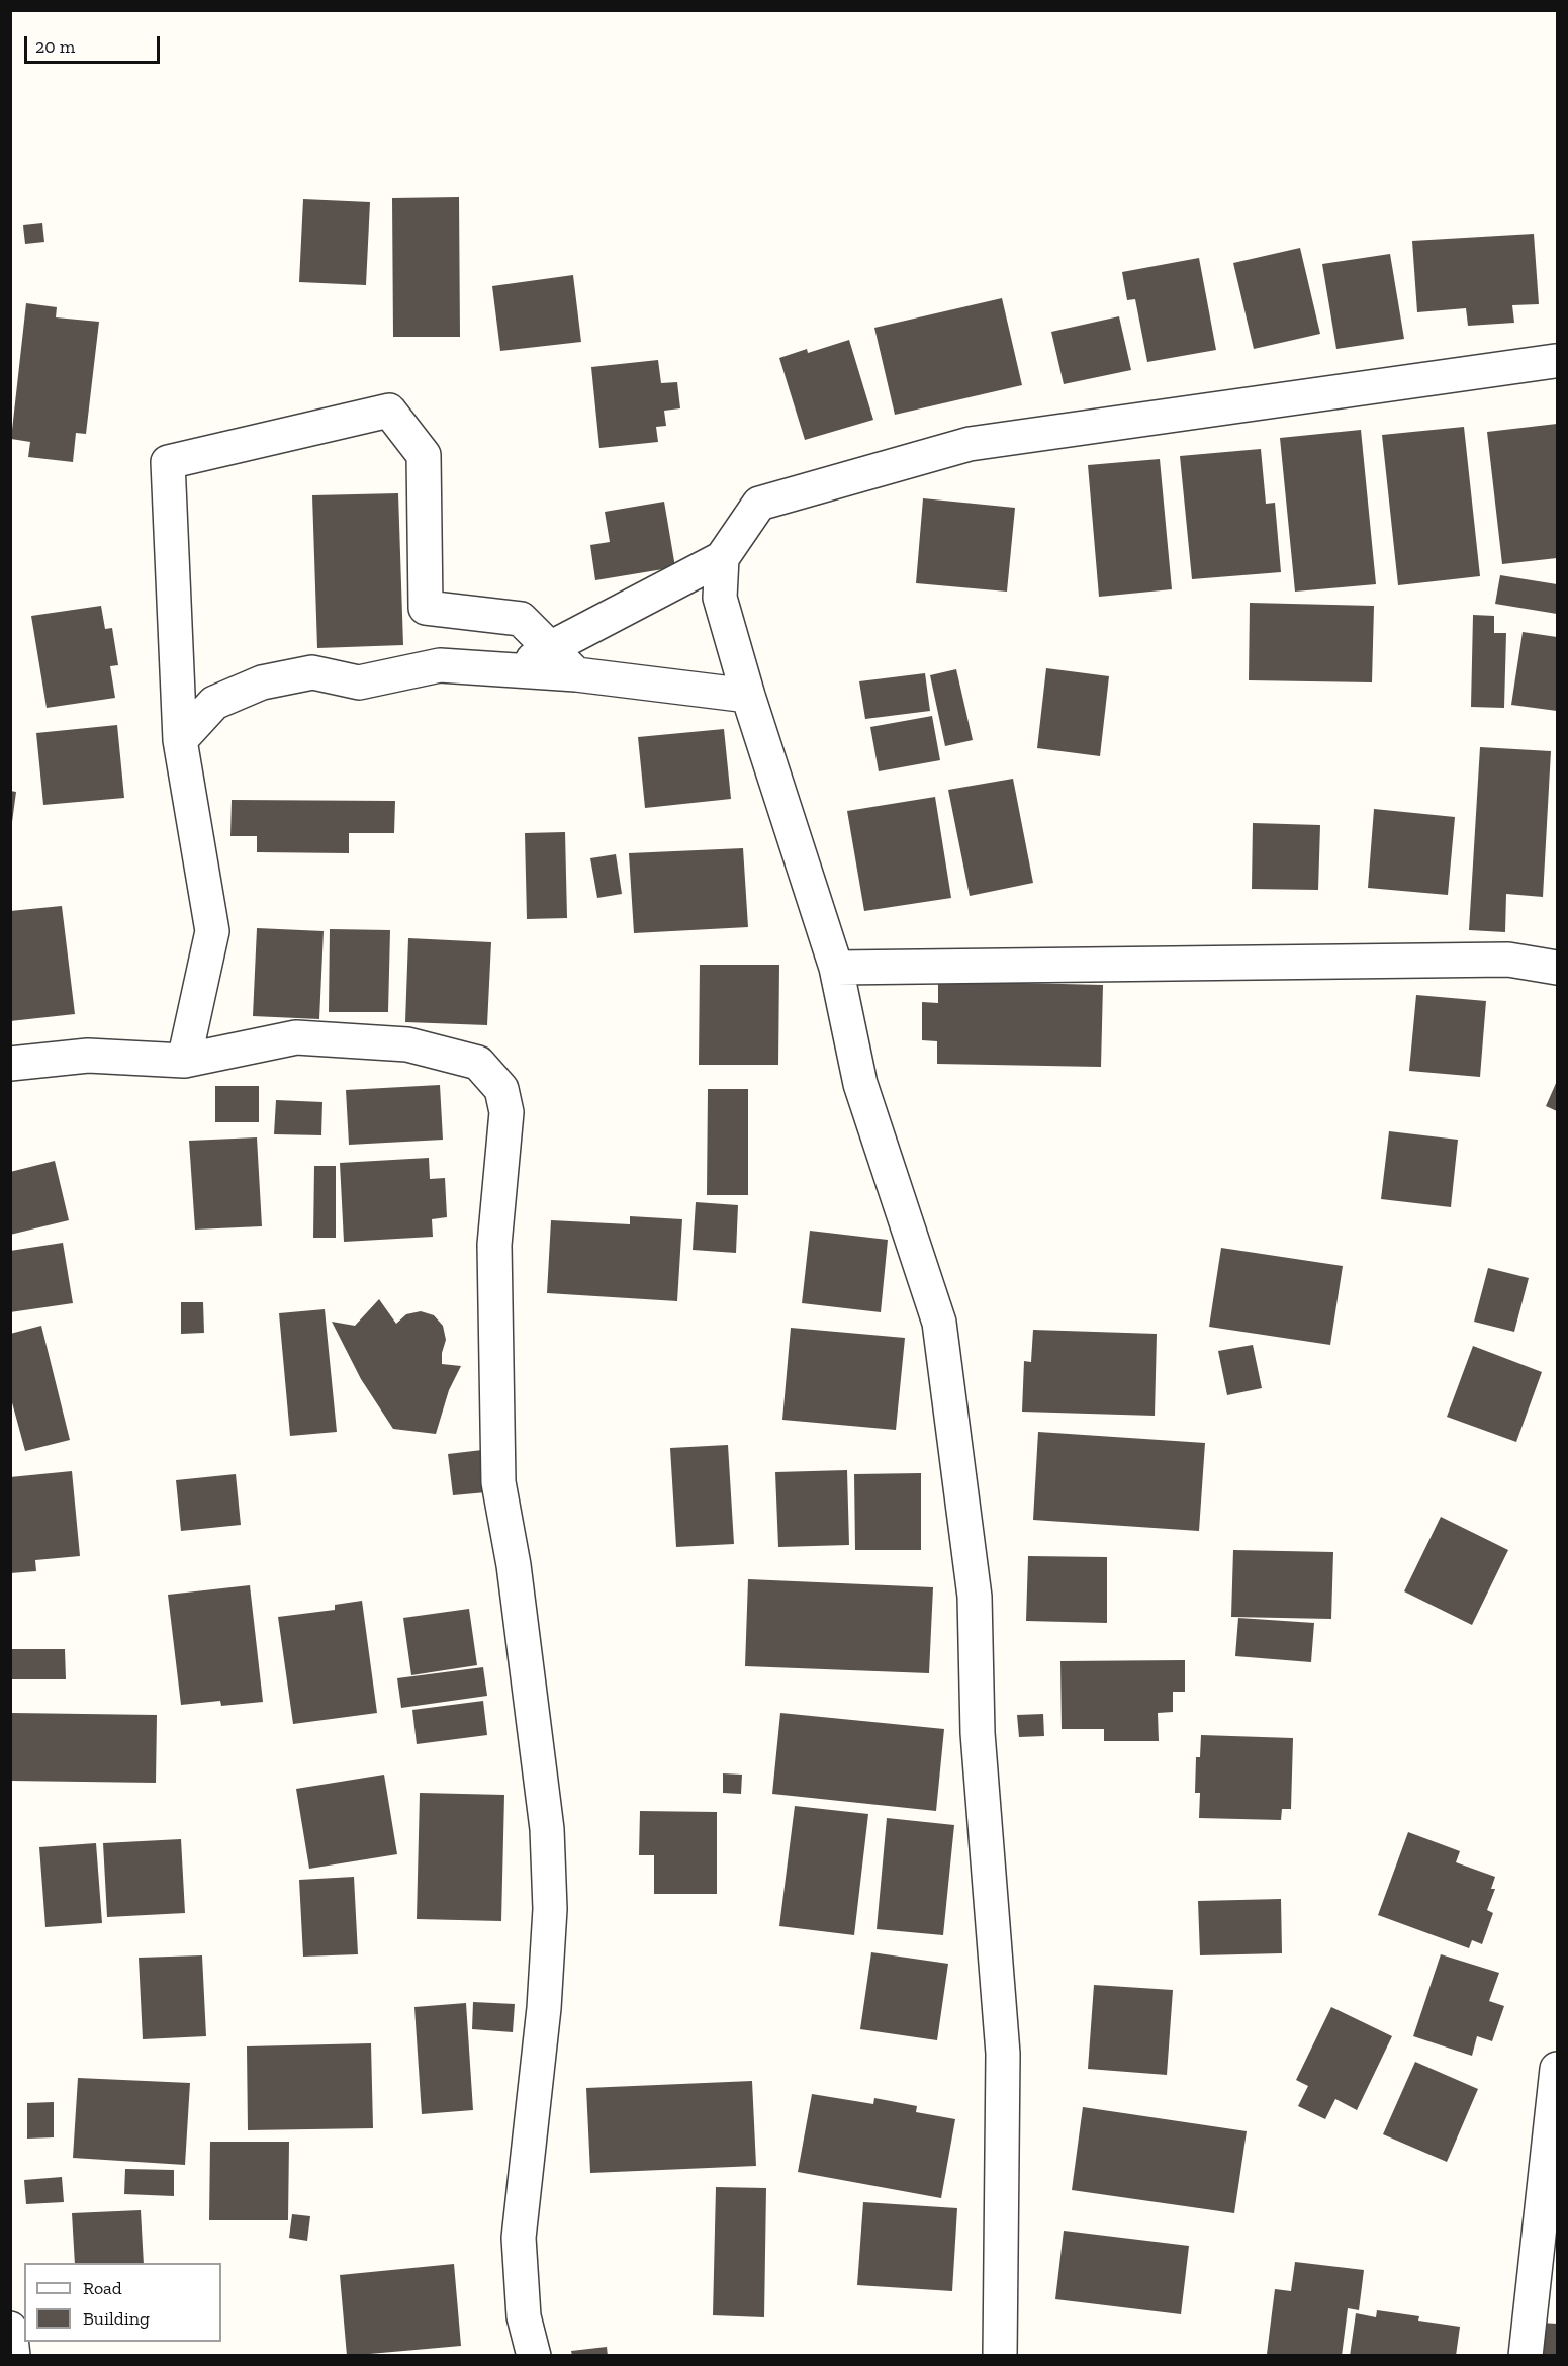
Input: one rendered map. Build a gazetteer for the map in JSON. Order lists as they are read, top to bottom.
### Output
{
  "legend": ["Road", "Building"],
  "scale_bar": "20 m"
}
